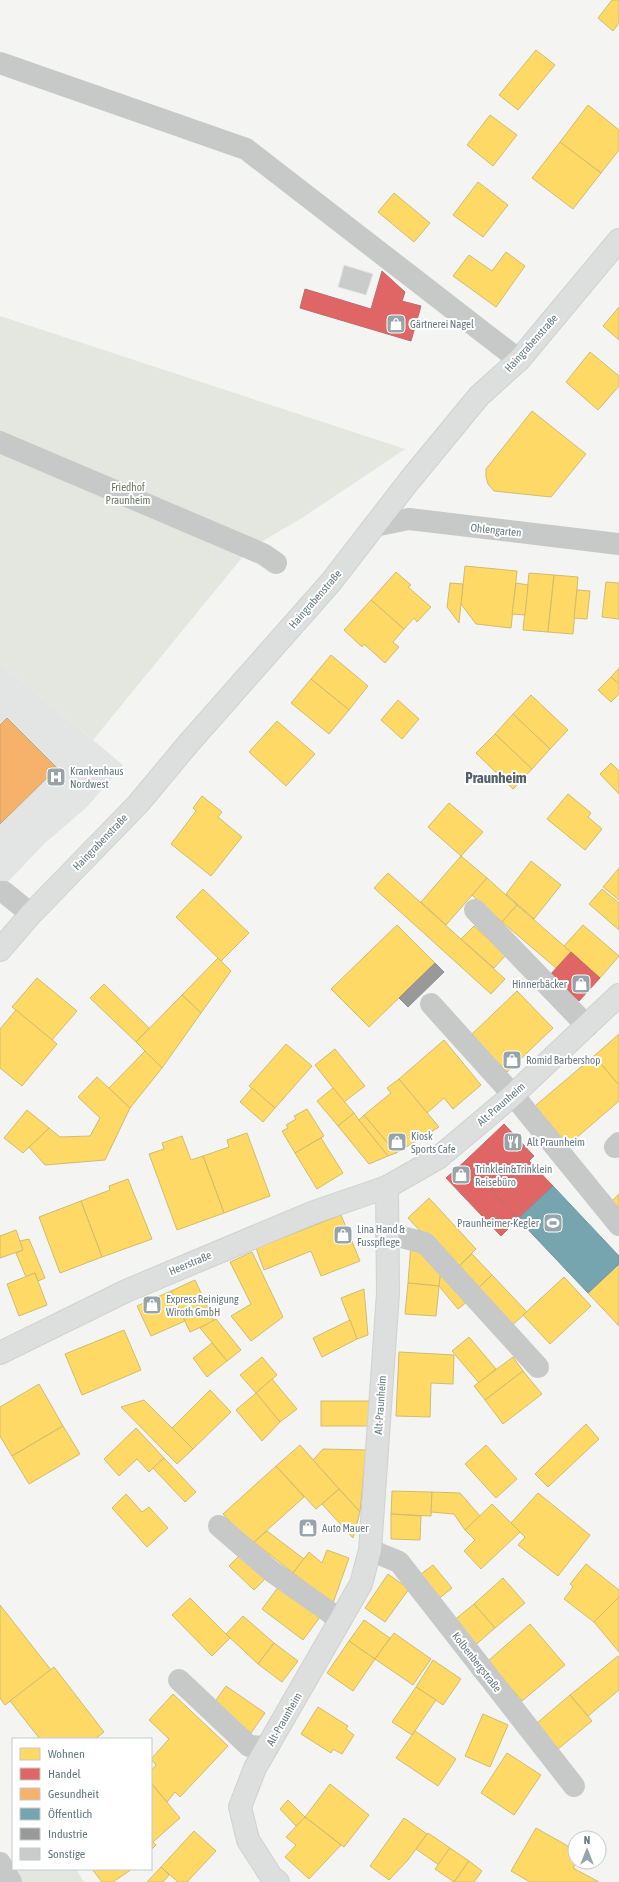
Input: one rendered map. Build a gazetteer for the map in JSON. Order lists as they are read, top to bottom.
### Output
{
  "streets": {
    "main road": ["Haingrabenstraße", "Alt-Praunheim", "Heerstraße"],
    "street": ["Ohlengarten", "Kolbenbergstraße"]
  },
  "crossings": [
    ["Haingrabenstraße", "Ohlengarten"],
    ["Alt-Praunheim", "Heerstraße"],
    ["Alt-Praunheim", "Kolbenbergstraße"]
  ],
  "districts": ["Praunheim"],
  "parks": ["Friedhof Praunheim"],
  "places": {
    "shop": [
      "Gärtnerei Nagel",
      "Hinnerbäcker",
      "Romid Barbershop",
      "Kiosk Sports Cafe",
      "Trinklein&Trinklein Reisebüro",
      "Lina Hand & Fusspflege",
      "Express Reinigung Wiroth GmbH",
      "Auto Mauer"
    ],
    "hospital": ["Krankenhaus Nordwest"],
    "restaurant": ["Alt Praunheim"],
    "sports": ["Praunheimer-Kegler"]
  },
  "legend": [
    "Wohnen",
    "Handel",
    "Gesundheit",
    "Öffentlich",
    "Industrie",
    "Sonstige"
  ],
  "north": "top"
}
